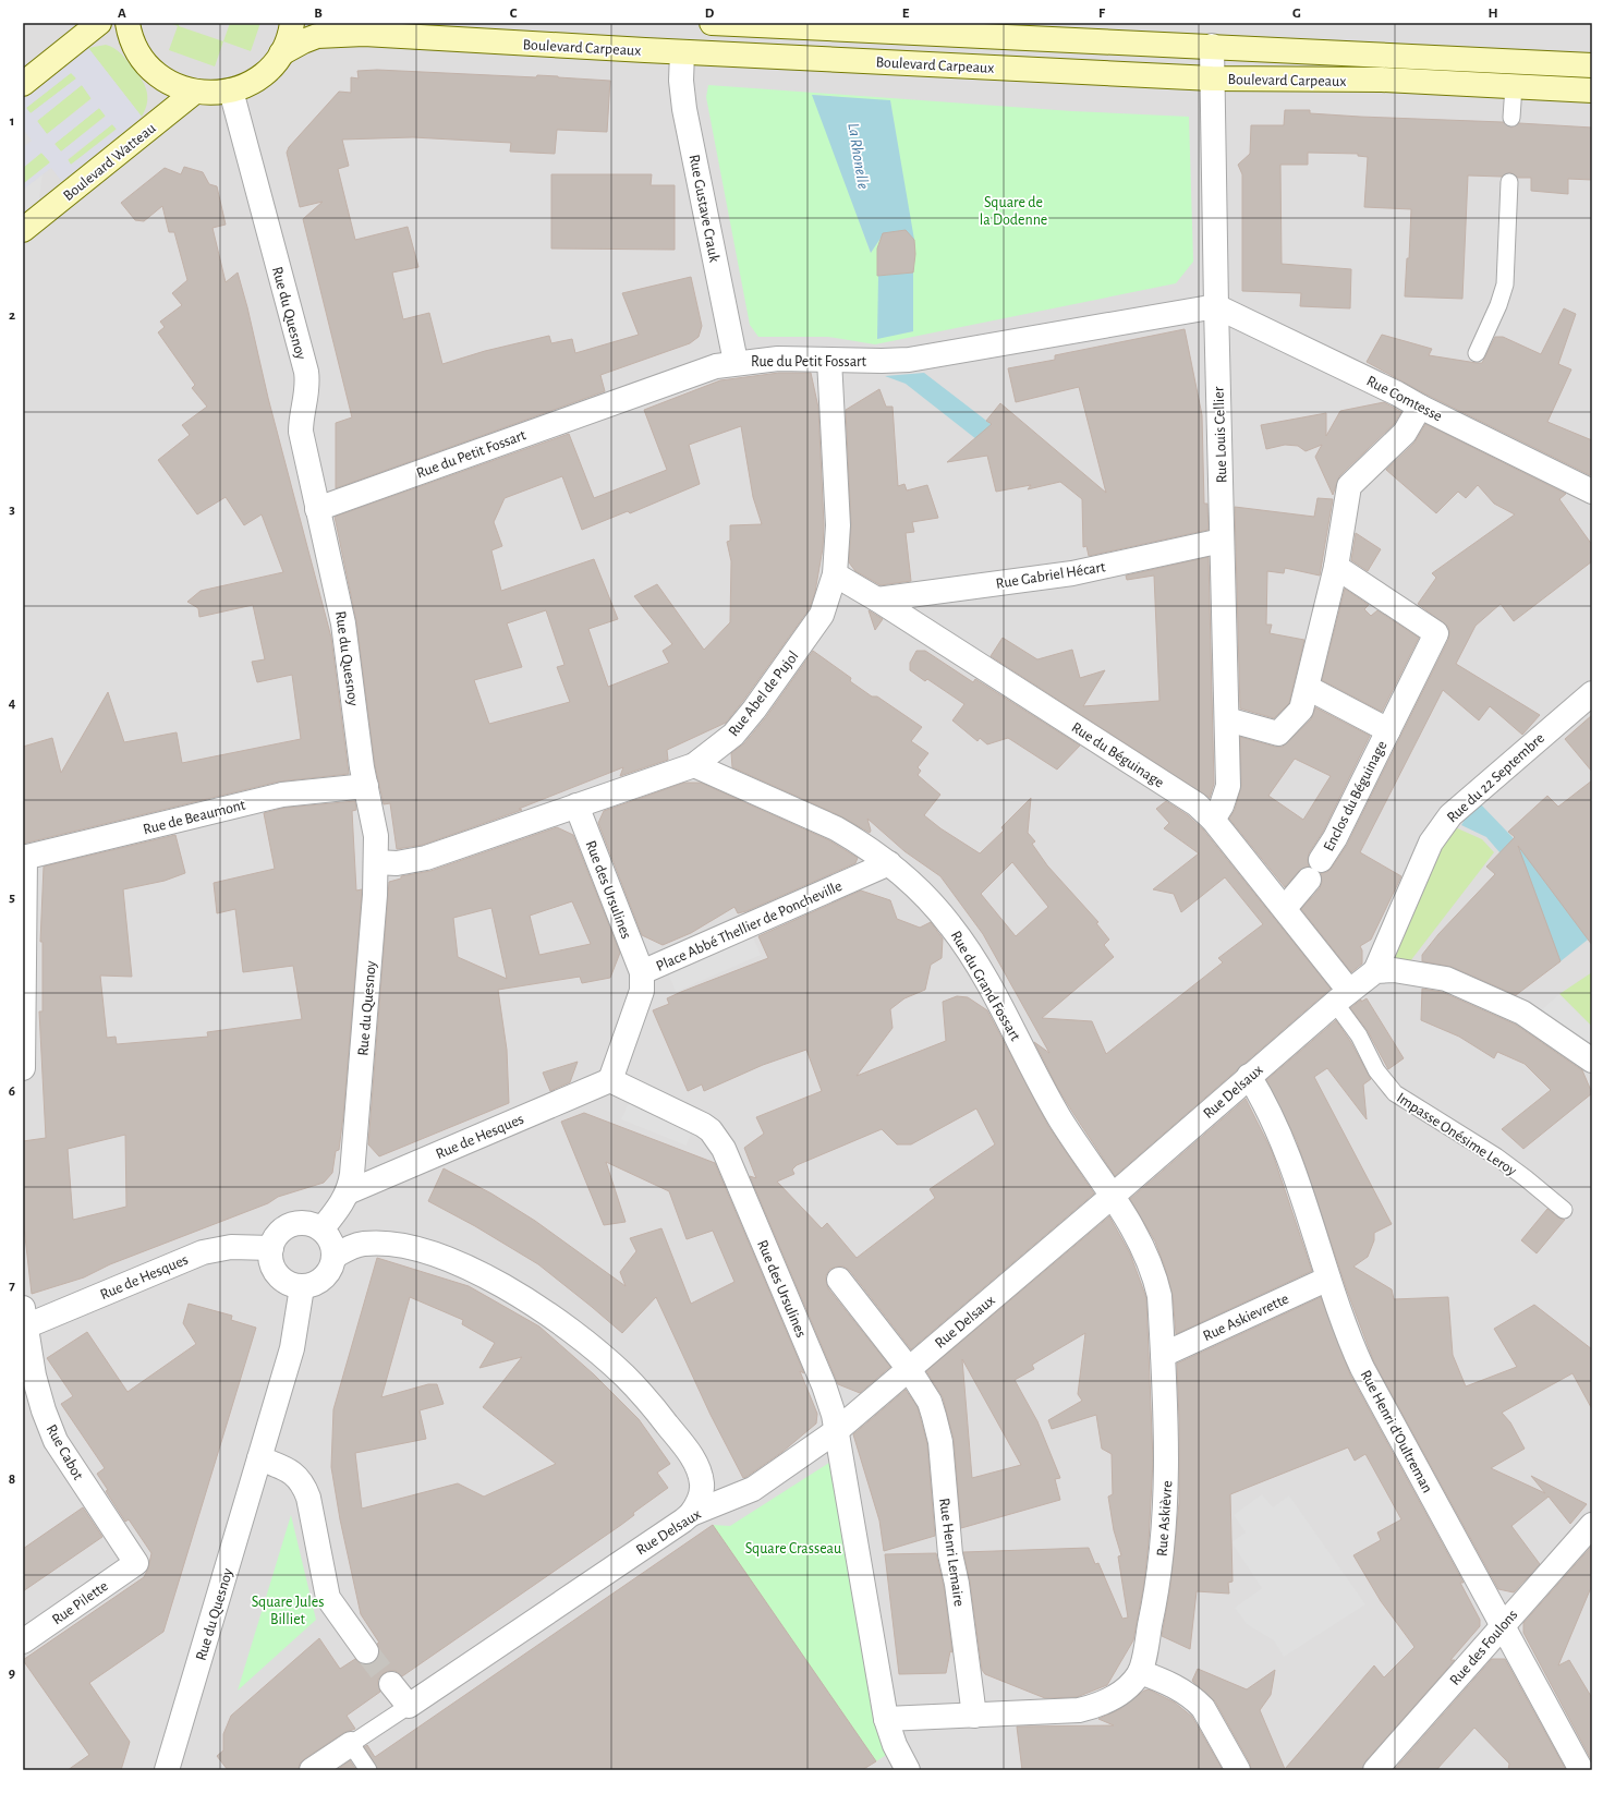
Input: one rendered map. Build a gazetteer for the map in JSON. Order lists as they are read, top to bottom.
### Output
{
  "streets": {
    "main road": ["Boulevard Carpeaux", "Boulevard Watteau"],
    "street": [
      "Rue Gustave Crauk",
      "Rue du Quesnoy",
      "Rue du Petit Fossart",
      "Rue Comtesse",
      "Rue Louis Cellier",
      "Rue Gabriel Hécart",
      "Rue Abel de Pujol",
      "Rue du Béguinage",
      "Rue du 22 Septembre",
      "Enclos du Béguinage",
      "Rue de Beaumont",
      "Rue des Ursulines",
      "Place Abbé Thellier de Poncheville",
      "Rue du Grand Fossart",
      "Rue Delsaux",
      "Rue de Hesques",
      "Rue Askievrette",
      "Rue Henri d'Oultreman",
      "Rue Cabot",
      "Rue Askièvre",
      "Rue Henri Lemaire",
      "Rue Pilette",
      "Rue des Foulons"
    ],
    "lane": ["Impasse Onésime Leroy"]
  },
  "crossings": [
    ["Boulevard Carpeaux", "Rue Gustave Crauk"],
    ["Boulevard Carpeaux", "Rue Louis Cellier"],
    ["Rue Gustave Crauk", "Rue du Petit Fossart"],
    ["Rue du Quesnoy", "Rue du Petit Fossart"],
    ["Rue du Quesnoy", "Rue Abel de Pujol"],
    ["Rue du Quesnoy", "Rue de Beaumont"],
    ["Rue du Quesnoy", "Rue de Hesques"],
    ["Rue du Petit Fossart", "Rue Comtesse"],
    ["Rue du Petit Fossart", "Rue Louis Cellier"],
    ["Rue du Petit Fossart", "Rue Abel de Pujol"],
    ["Rue Comtesse", "Rue Louis Cellier"],
    ["Rue Louis Cellier", "Rue Gabriel Hécart"],
    ["Rue Louis Cellier", "Rue du Béguinage"],
    ["Rue Gabriel Hécart", "Rue du Béguinage"],
    ["Rue Abel de Pujol", "Rue du Béguinage"],
    ["Rue Abel de Pujol", "Rue des Ursulines"],
    ["Rue Abel de Pujol", "Rue du Grand Fossart"],
    ["Rue du Béguinage", "Enclos du Béguinage"],
    ["Rue du Béguinage", "Rue Delsaux"],
    ["Rue du Béguinage", "Impasse Onésime Leroy"],
    ["Rue du 22 Septembre", "Rue Delsaux"],
    ["Rue des Ursulines", "Place Abbé Thellier de Poncheville"],
    ["Rue des Ursulines", "Rue Delsaux"],
    ["Rue des Ursulines", "Rue de Hesques"],
    ["Place Abbé Thellier de Poncheville", "Rue du Grand Fossart"],
    ["Place Abbé Thellier de Poncheville", "Rue de Hesques"],
    ["Rue du Grand Fossart", "Rue Delsaux"],
    ["Rue du Grand Fossart", "Rue Askièvre"],
    ["Rue Delsaux", "Impasse Onésime Leroy"],
    ["Rue Delsaux", "Rue Henri d'Oultreman"],
    ["Rue Delsaux", "Rue Askièvre"],
    ["Rue Delsaux", "Rue Henri Lemaire"],
    ["Rue de Hesques", "Rue Cabot"],
    ["Rue Askievrette", "Rue Henri d'Oultreman"],
    ["Rue Askievrette", "Rue Askièvre"],
    ["Rue Henri d'Oultreman", "Rue des Foulons"],
    ["Rue Cabot", "Rue Pilette"],
    ["Rue Askièvre", "Rue Henri Lemaire"]
  ],
  "water": ["La Rhonelle"],
  "parks": ["Square de la Dodenne", "Square Crasseau", "Square Jules Billiet"],
  "grid": {
    "columns": [
      "A",
      "B",
      "C",
      "D",
      "E",
      "F",
      "G",
      "H"
    ],
    "rows": [
      "1",
      "2",
      "3",
      "4",
      "5",
      "6",
      "7",
      "8",
      "9"
    ]
  }
}
